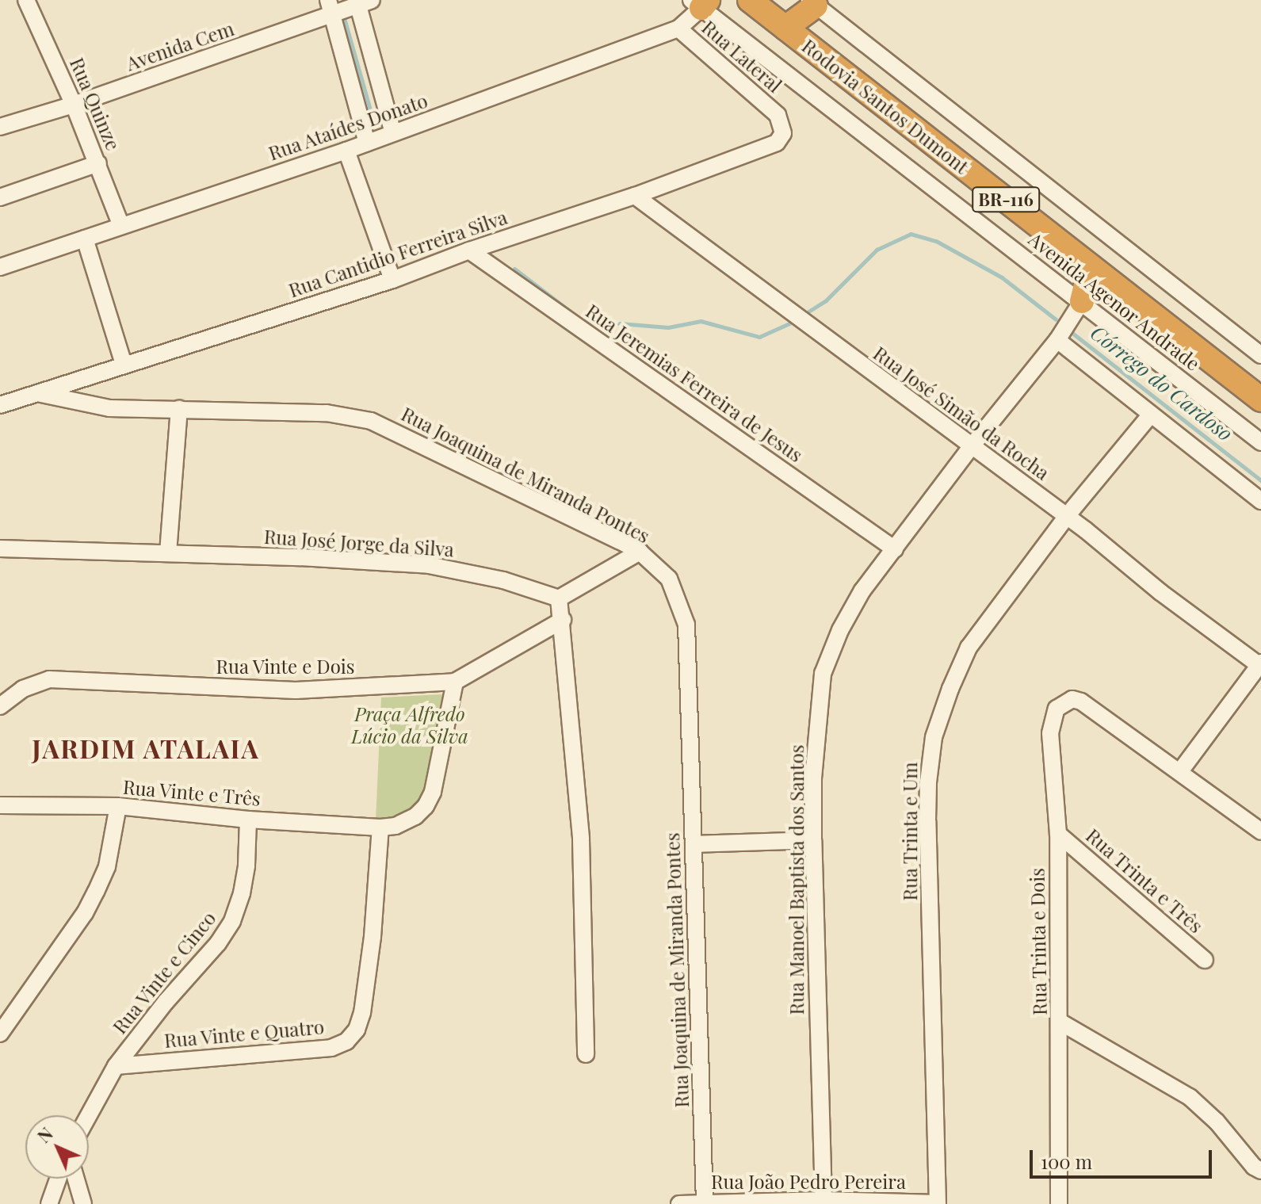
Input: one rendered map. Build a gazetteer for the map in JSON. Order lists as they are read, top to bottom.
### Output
{
  "streets": {
    "highway": ["Rodovia Santos Dumont", "BR-116"],
    "street": [
      "Avenida Cem",
      "Rua Lateral",
      "Rua Quinze",
      "Rua Ataídes Donato",
      "Rua Cantidio Ferreira Silva",
      "Avenida Agenor Andrade",
      "Rua Jeremias Ferreira de Jesus",
      "Rua José Simão da Rocha",
      "Rua Joaquina de Miranda Pontes",
      "Rua José Jorge da Silva",
      "Rua Vinte e Dois",
      "Rua Vinte e Três",
      "Rua Trinta e Um",
      "Rua Manoel Baptista dos Santos",
      "Rua Trinta e Três",
      "Rua Trinta e Dois",
      "Rua Vinte e Cinco",
      "Rua Vinte e Quatro",
      "Rua João Pedro Pereira"
    ]
  },
  "crossings": [
    ["Avenida Cem", "Rua Quinze"],
    ["Rua Lateral", "Rua Ataídes Donato"],
    ["Rua Lateral", "Rua Cantidio Ferreira Silva"],
    ["Rua Quinze", "Rua Ataídes Donato"],
    ["Rua Ataídes Donato", "Avenida Agenor Andrade"],
    ["Rua Cantidio Ferreira Silva", "Rua Jeremias Ferreira de Jesus"],
    ["Rua Cantidio Ferreira Silva", "Rua José Simão da Rocha"],
    ["Rua Cantidio Ferreira Silva", "Rua Joaquina de Miranda Pontes"],
    ["Avenida Agenor Andrade", "Rua Manoel Baptista dos Santos"],
    ["Rua Jeremias Ferreira de Jesus", "Rua Manoel Baptista dos Santos"],
    ["Rua José Simão da Rocha", "Rua Trinta e Um"],
    ["Rua José Simão da Rocha", "Rua Manoel Baptista dos Santos"],
    ["Rua Joaquina de Miranda Pontes", "Rua João Pedro Pereira"],
    ["Rua Vinte e Três", "Rua Vinte e Cinco"],
    ["Rua Vinte e Três", "Rua Vinte e Quatro"],
    ["Rua Trinta e Um", "Rua João Pedro Pereira"],
    ["Rua Manoel Baptista dos Santos", "Rua João Pedro Pereira"],
    ["Rua Trinta e Três", "Rua Trinta e Dois"],
    ["Rua Vinte e Cinco", "Rua Vinte e Quatro"]
  ],
  "districts": ["JARDIM ATALAIA"],
  "water": ["Córrego do Cardoso"],
  "parks": ["Praça Alfredo Lúcio da Silva"],
  "scale_bar": "100 m",
  "north": "top left"
}
